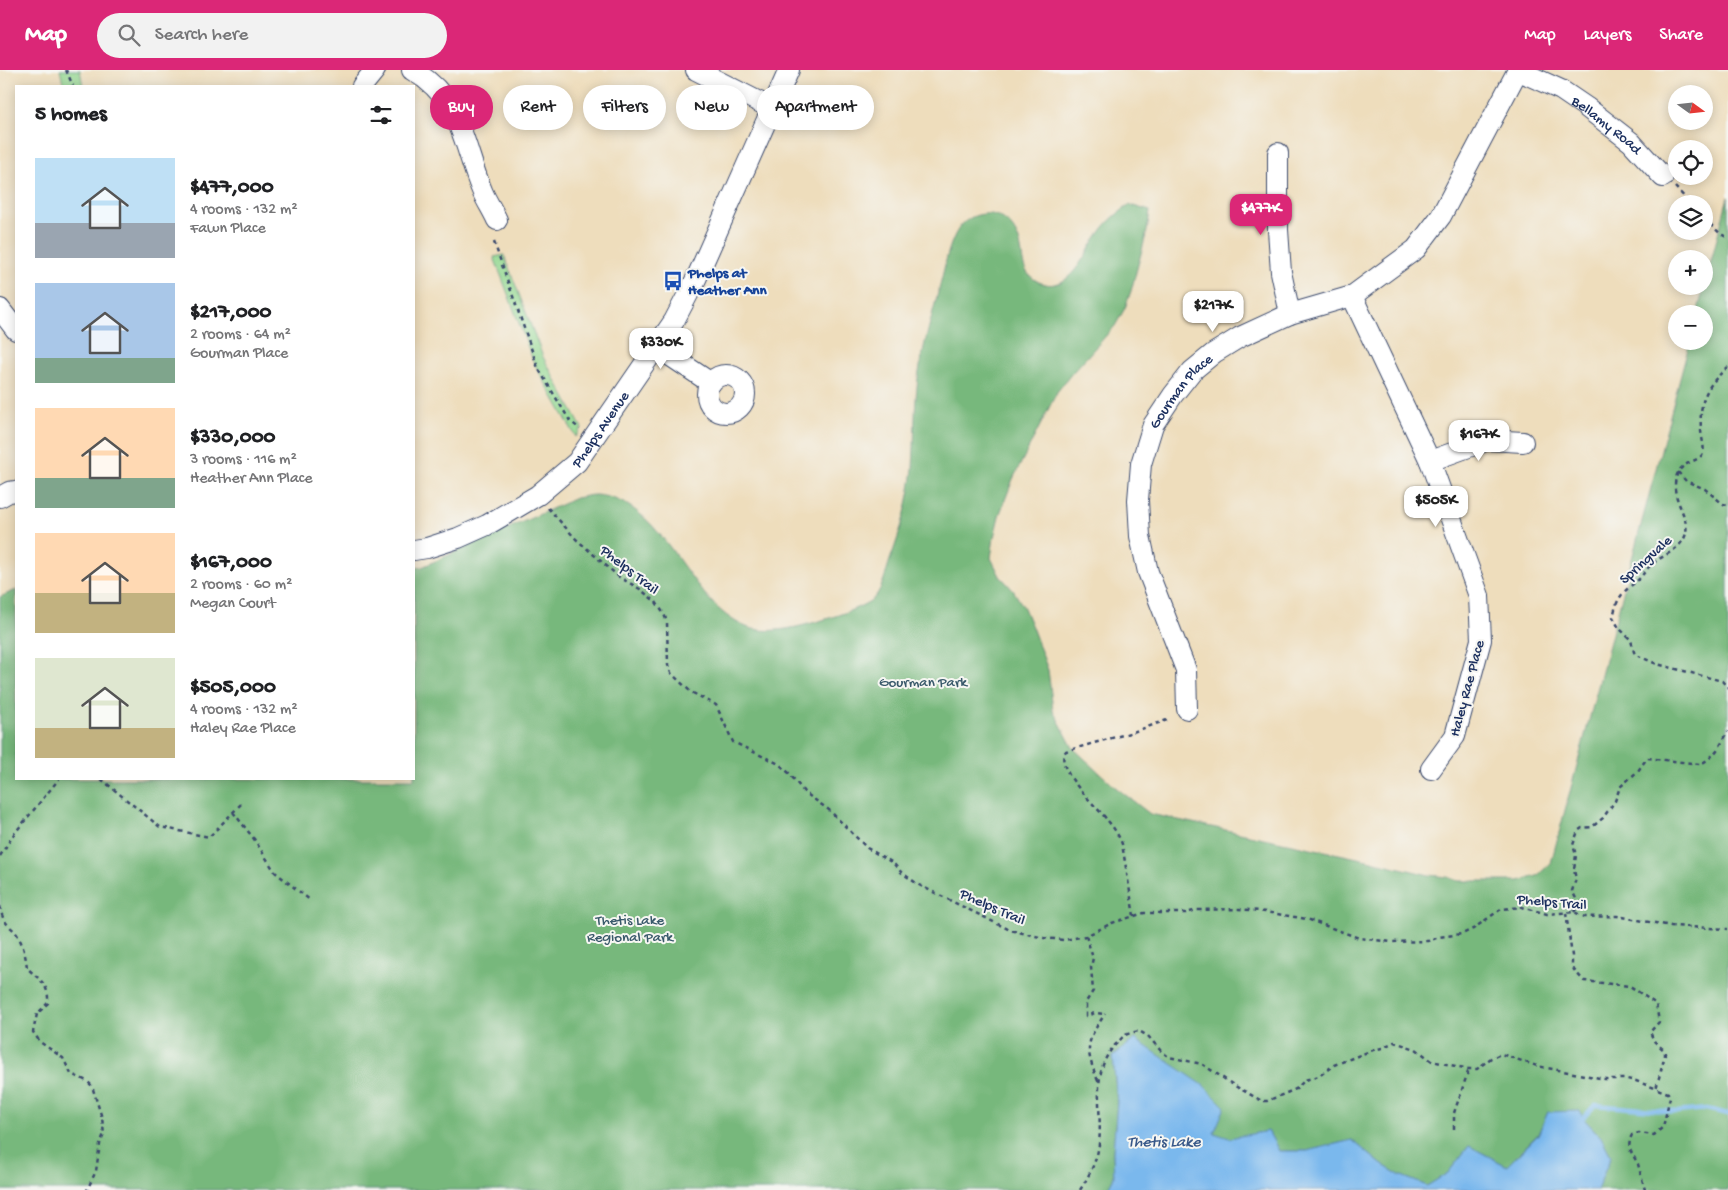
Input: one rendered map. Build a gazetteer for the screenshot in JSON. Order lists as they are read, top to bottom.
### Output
{
  "streets": {
    "street": [
      "Bellamy Road",
      "Gourman Place",
      "Phelps Avenue",
      "Haley Rae Place"
    ],
    "path": ["Springvale", "Phelps Trail"]
  },
  "crossings": [
    ["Bellamy Road", "Gourman Place"],
    ["Gourman Place", "Haley Rae Place"],
    ["Phelps Avenue", "Phelps Trail"]
  ],
  "water": ["Thetis Lake"],
  "parks": ["Gourman Park", "Thetis Lake Regional Park"],
  "places": {
    "bus stop": ["Phelps at Heather Ann"]
  },
  "north": "right",
  "page": {
    "header": "Map",
    "search": "Search here",
    "nav": ["Map", "Layers", "Share"],
    "map_buttons": ["+", "−"],
    "chip": [
      "Buy",
      "Rent",
      "Filters",
      "New",
      "Apartment"
    ],
    "heading": "5 homes",
    "list": [
      {
        "name": "$477,000",
        "note": "4 rooms · 132 m² · Fawn Place"
      },
      {
        "name": "$217,000",
        "note": "2 rooms · 64 m² · Gourman Place"
      },
      {
        "name": "$330,000",
        "note": "3 rooms · 116 m² · Heather Ann Place"
      },
      {
        "name": "$167,000",
        "note": "2 rooms · 60 m² · Megan Court"
      },
      {
        "name": "$505,000",
        "note": "4 rooms · 132 m² · Haley Rae Place"
      }
    ],
    "price": [
      "$477K",
      "$217K",
      "$330K",
      "$167K",
      "$505K"
    ]
  }
}
